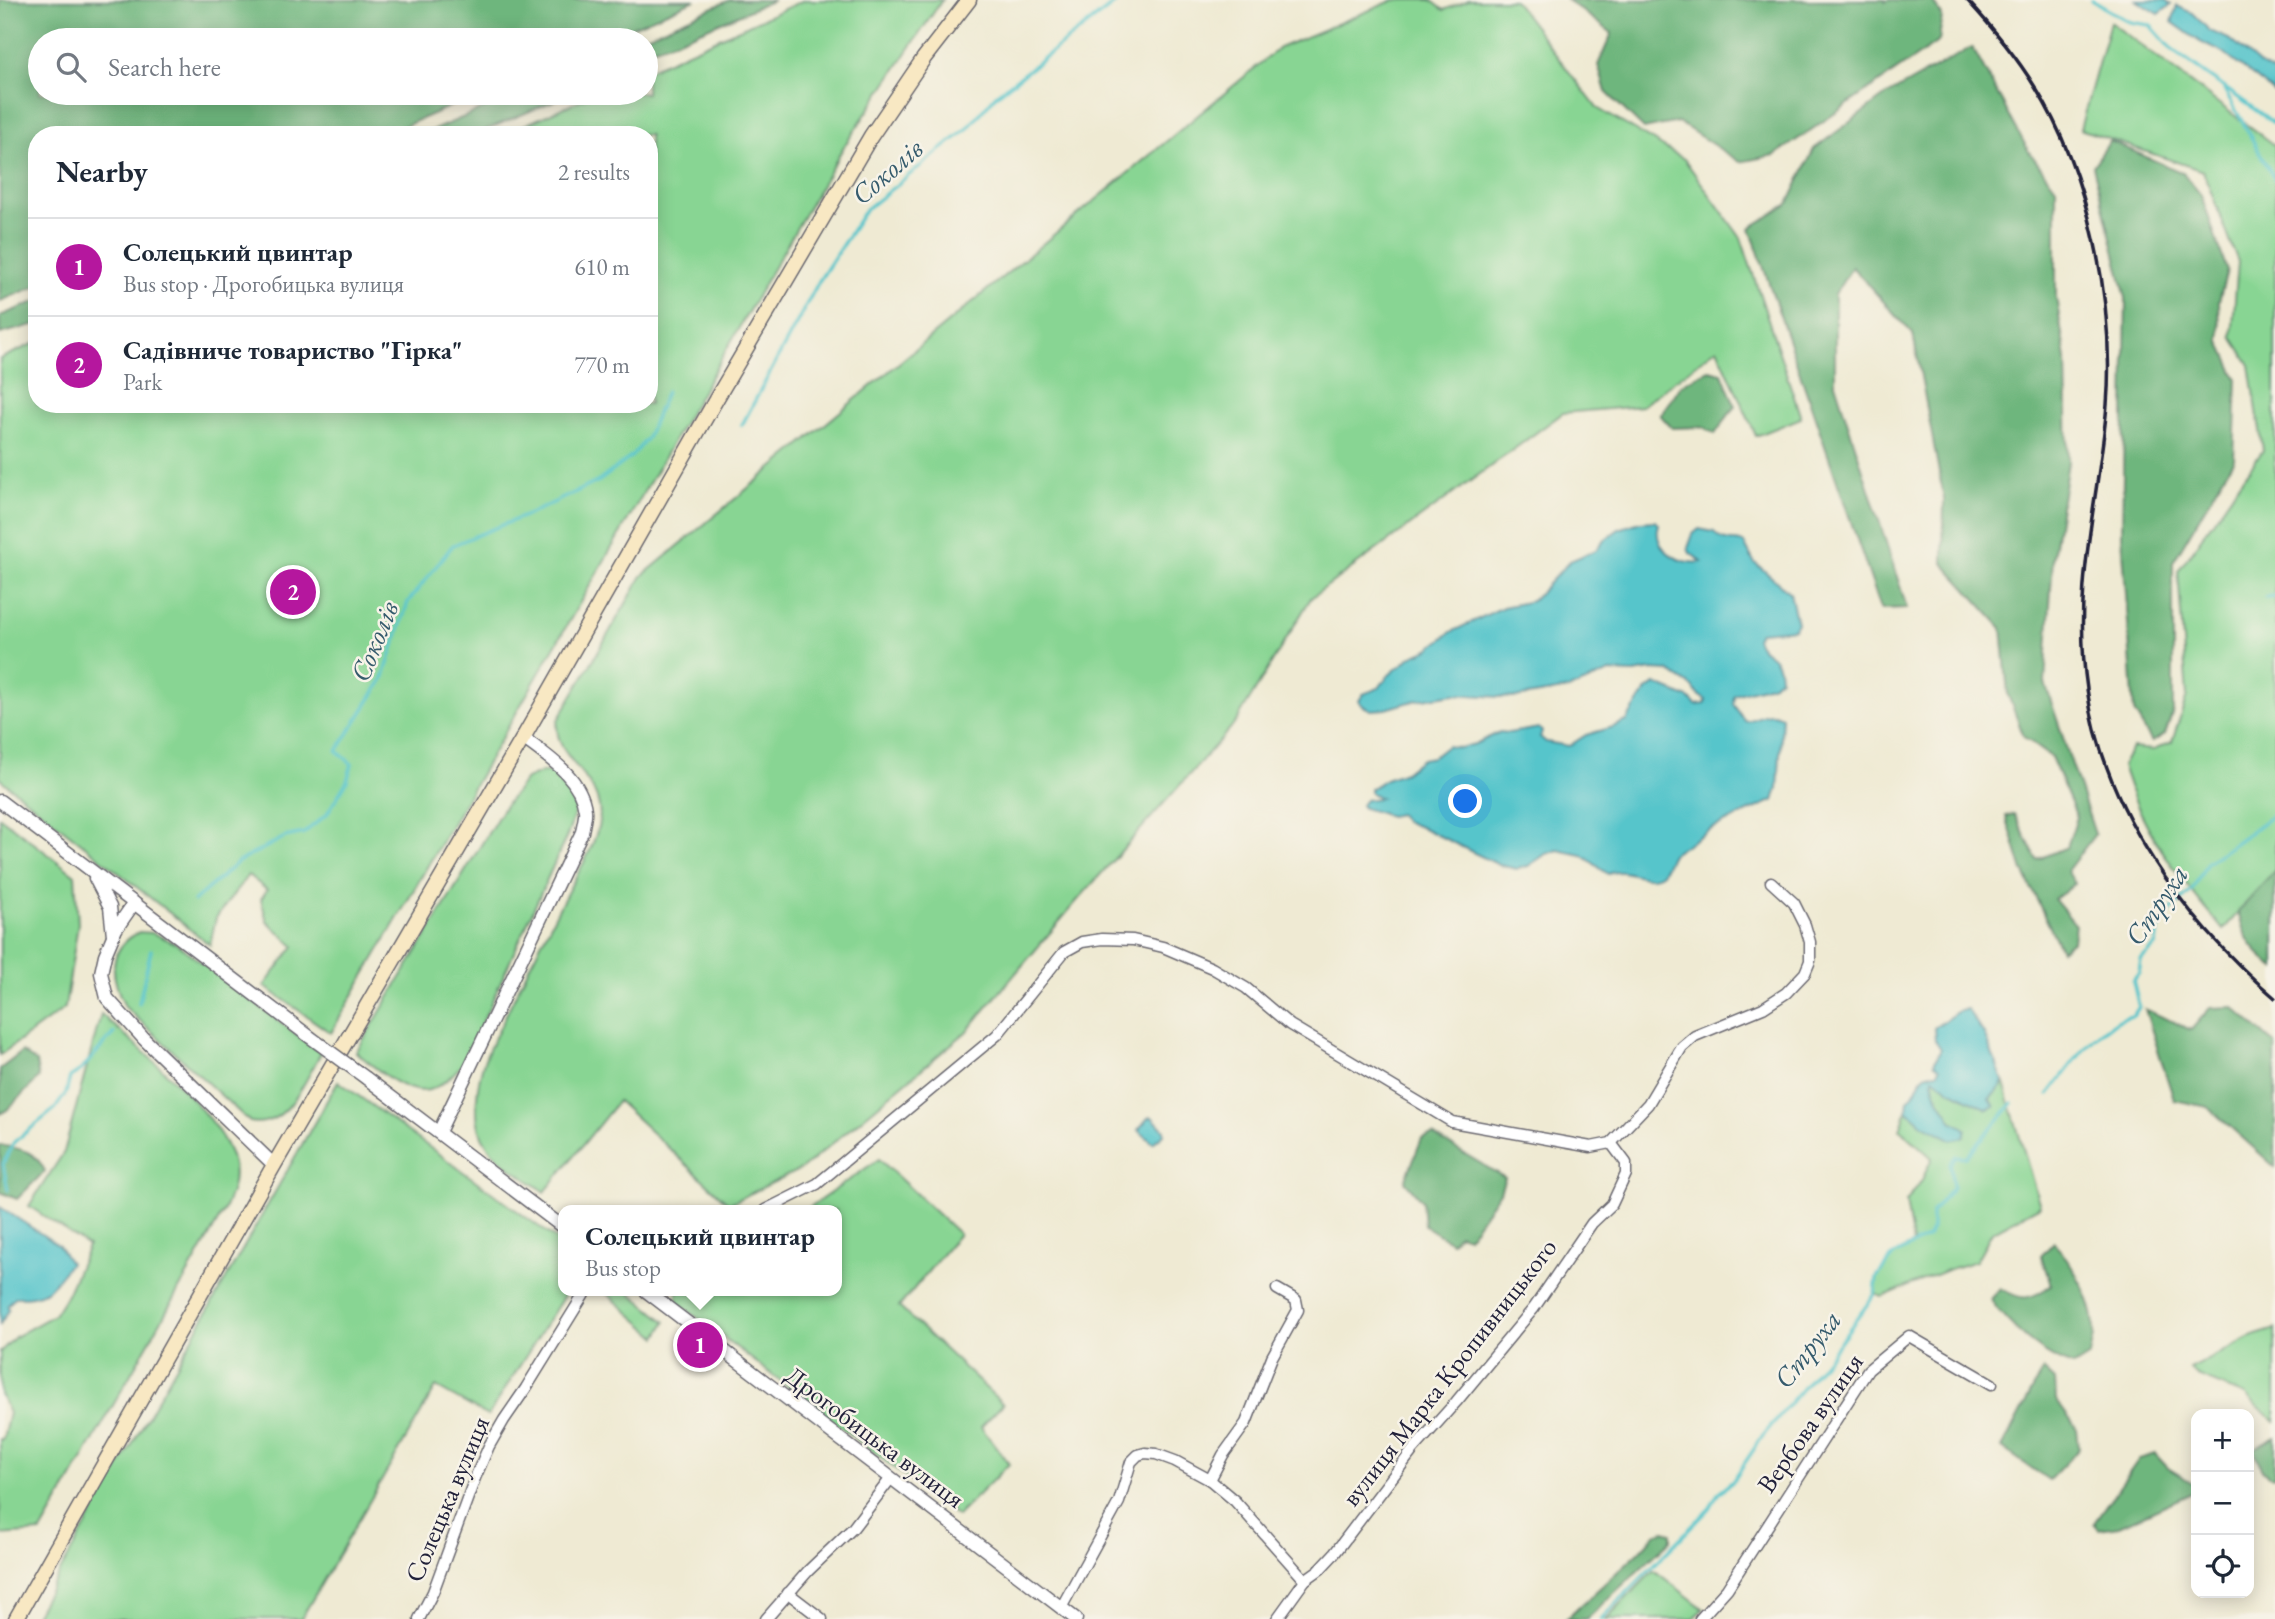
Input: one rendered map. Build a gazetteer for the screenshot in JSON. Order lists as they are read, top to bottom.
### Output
{
  "streets": {
    "street": [
      "вулиця Марка Кропивницького",
      "Вербова вулиця",
      "Дрогобицька вулиця",
      "Солецька вулиця"
    ]
  },
  "water": ["Соколів", "Струха"],
  "page": {
    "search": "Search here",
    "heading": ["Nearby", "2 results"],
    "list": [
      {
        "mark": "1",
        "name": "Солецький цвинтар",
        "note": "Bus stop · Дрогобицька вулиця",
        "value": "610 m"
      },
      {
        "mark": "2",
        "name": "Садівниче товариство \"Гірка\"",
        "note": "Park",
        "value": "770 m"
      }
    ],
    "pins": ["2", "1"],
    "popup": ["Солецький цвинтар", "Bus stop"],
    "map_buttons": ["+", "−"]
  }
}
